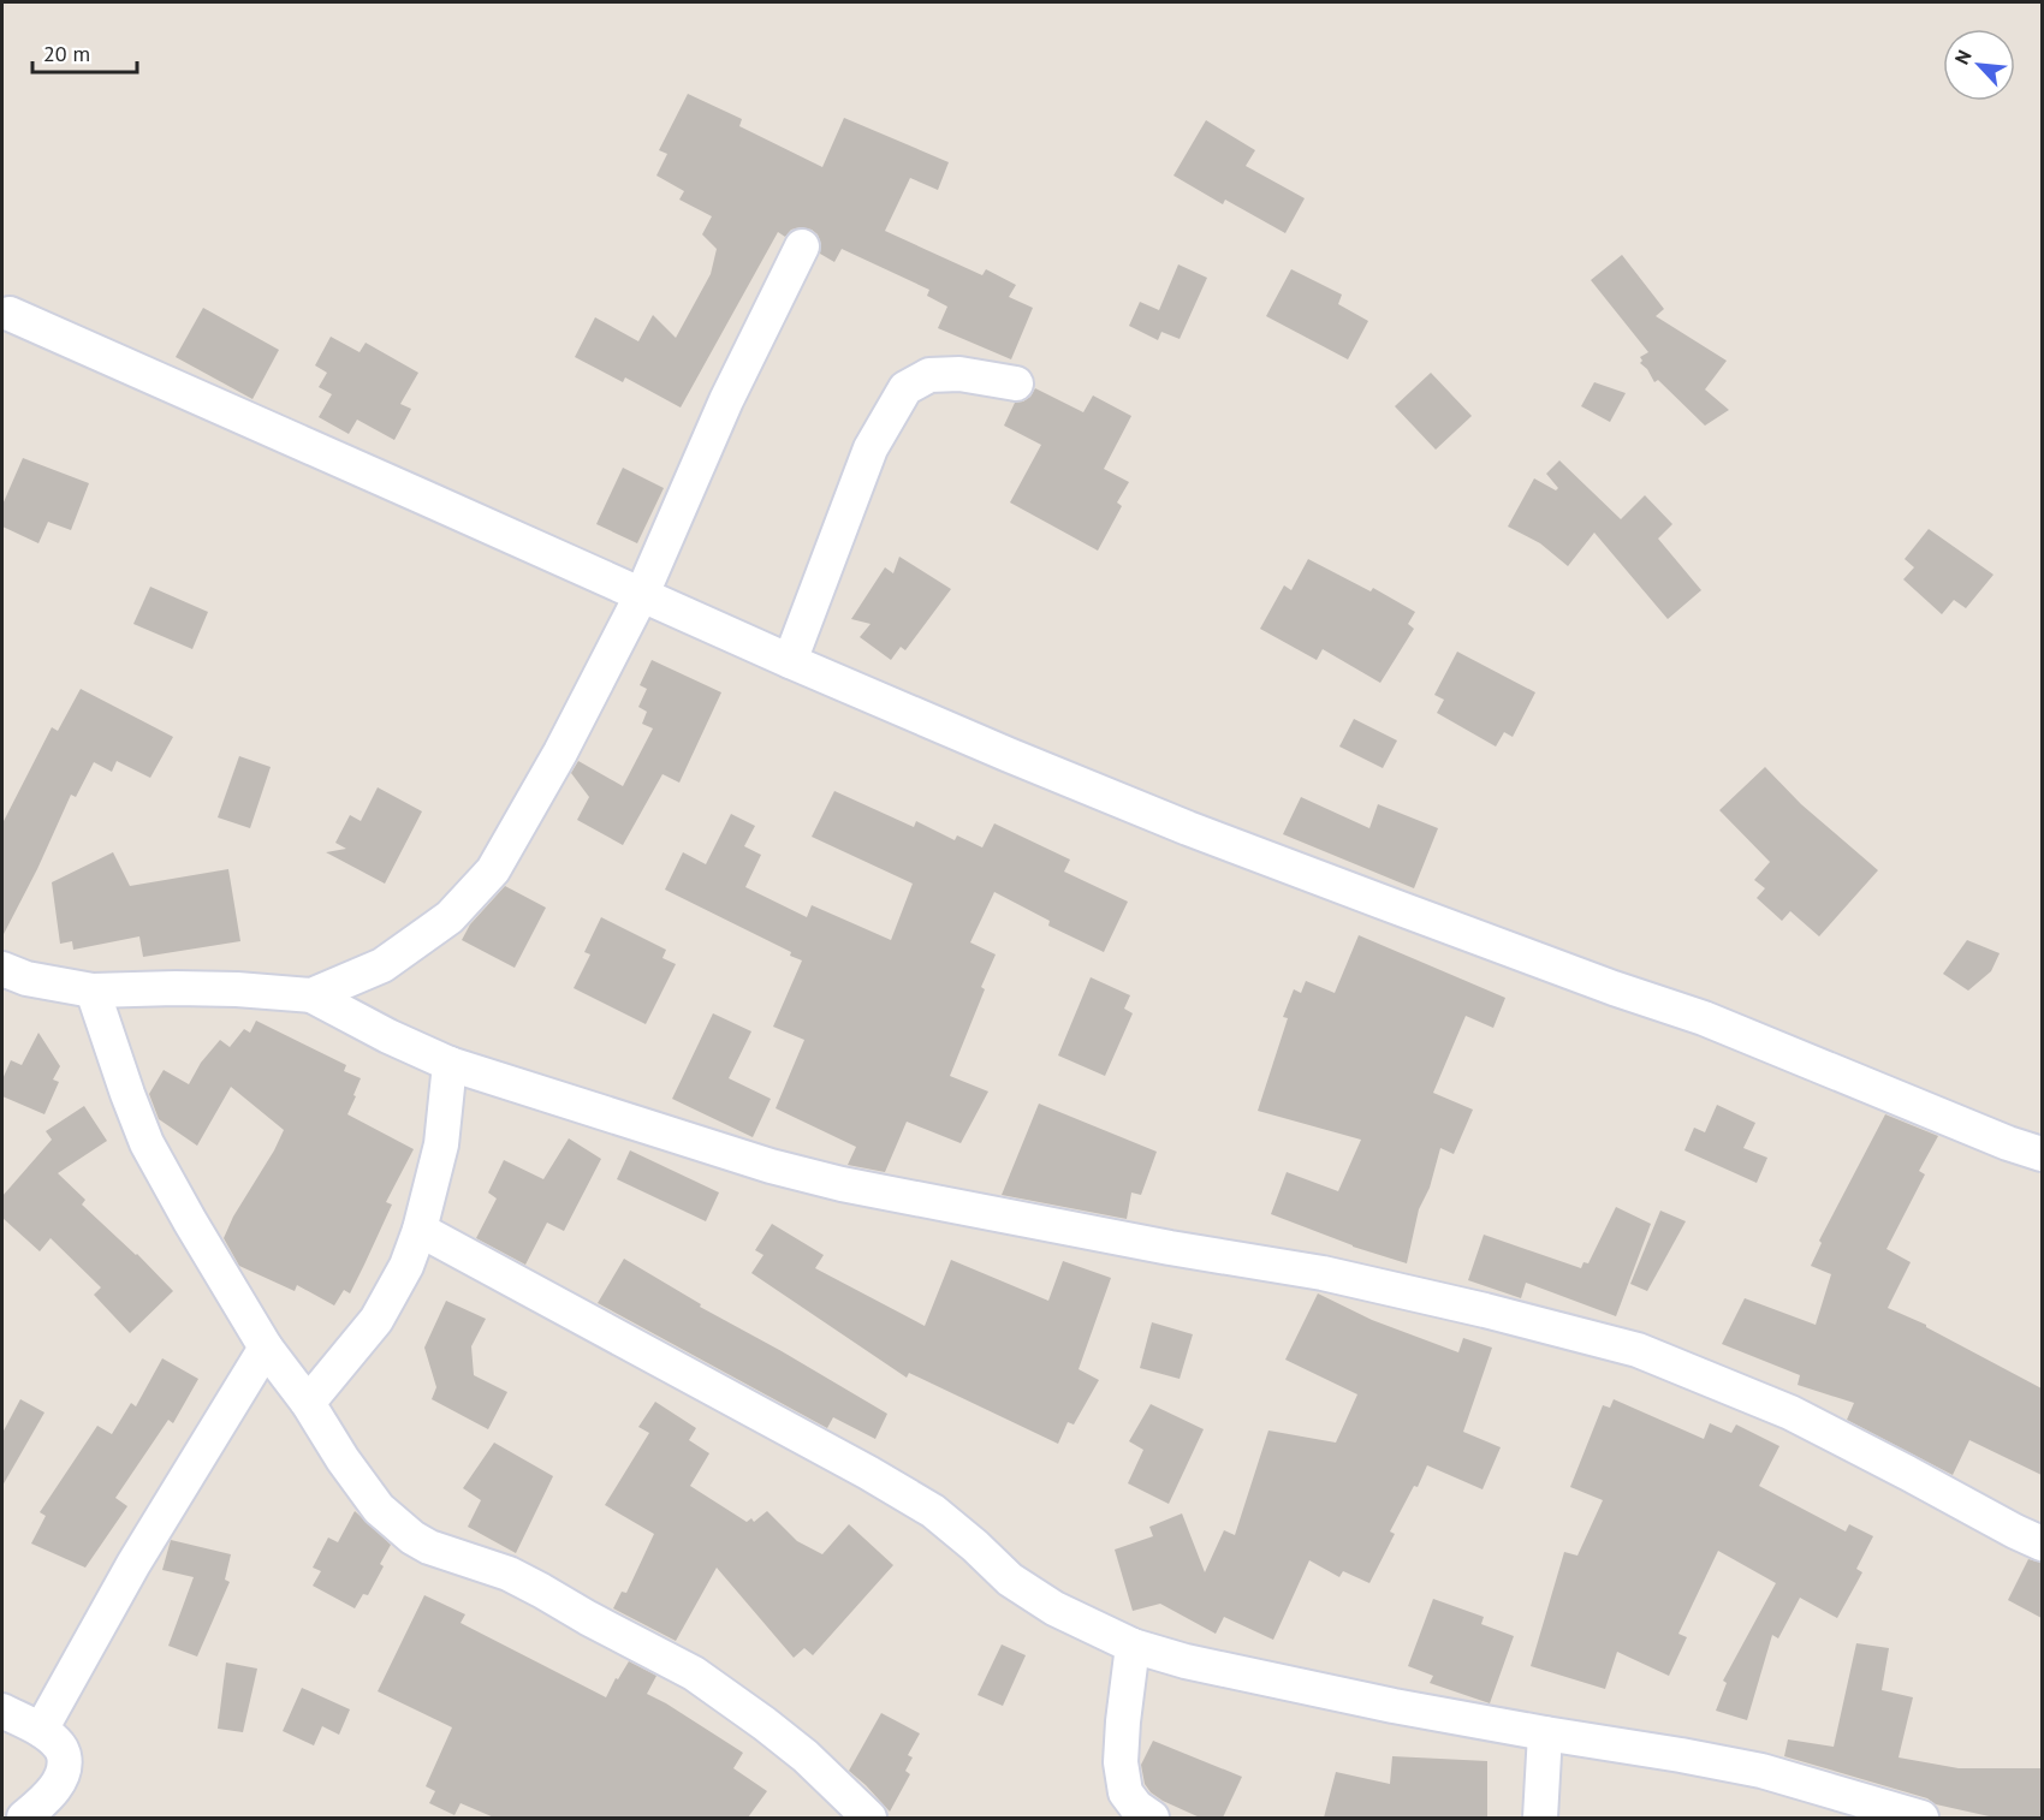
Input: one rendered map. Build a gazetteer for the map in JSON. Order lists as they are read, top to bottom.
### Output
{
  "scale_bar": "20 m",
  "north": "top left"
}
